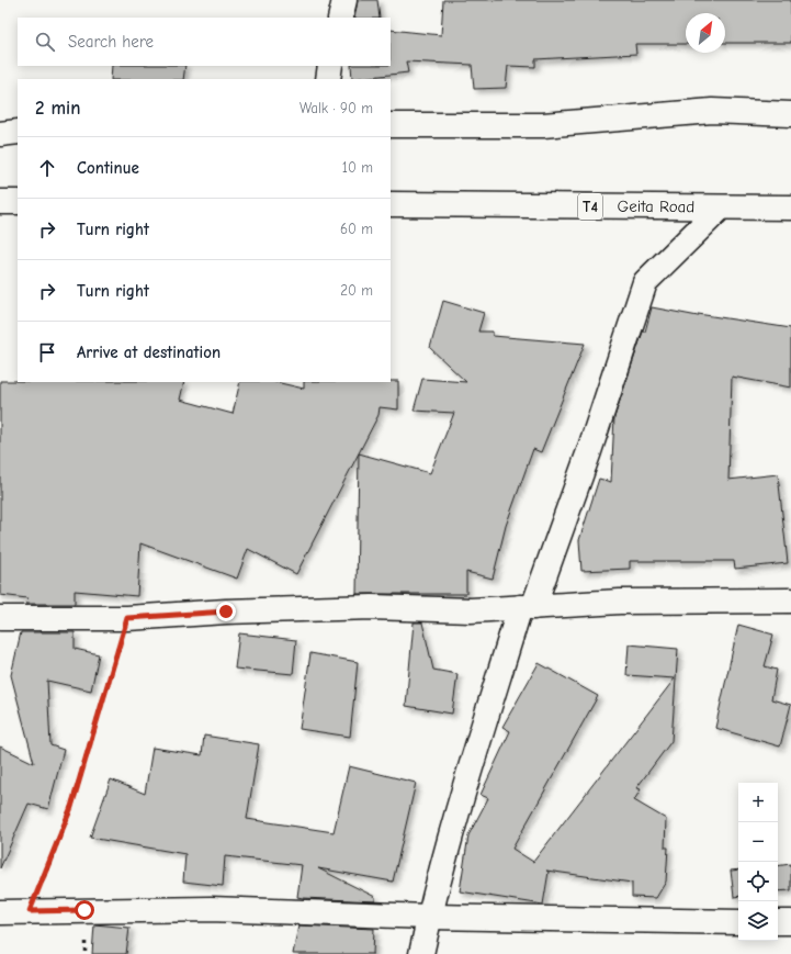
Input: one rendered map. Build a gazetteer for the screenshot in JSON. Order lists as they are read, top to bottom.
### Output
{
  "streets": {
    "main road": ["T4", "Geita Road"]
  },
  "north": "top right",
  "page": {
    "search": "Search here",
    "heading": ["2 min", "Walk · 90 m"],
    "list": [
      ["Continue", "10 m"],
      ["Turn right", "60 m"],
      ["Turn right", "20 m"],
      "Arrive at destination"
    ],
    "map_buttons": ["+", "−"]
  }
}
